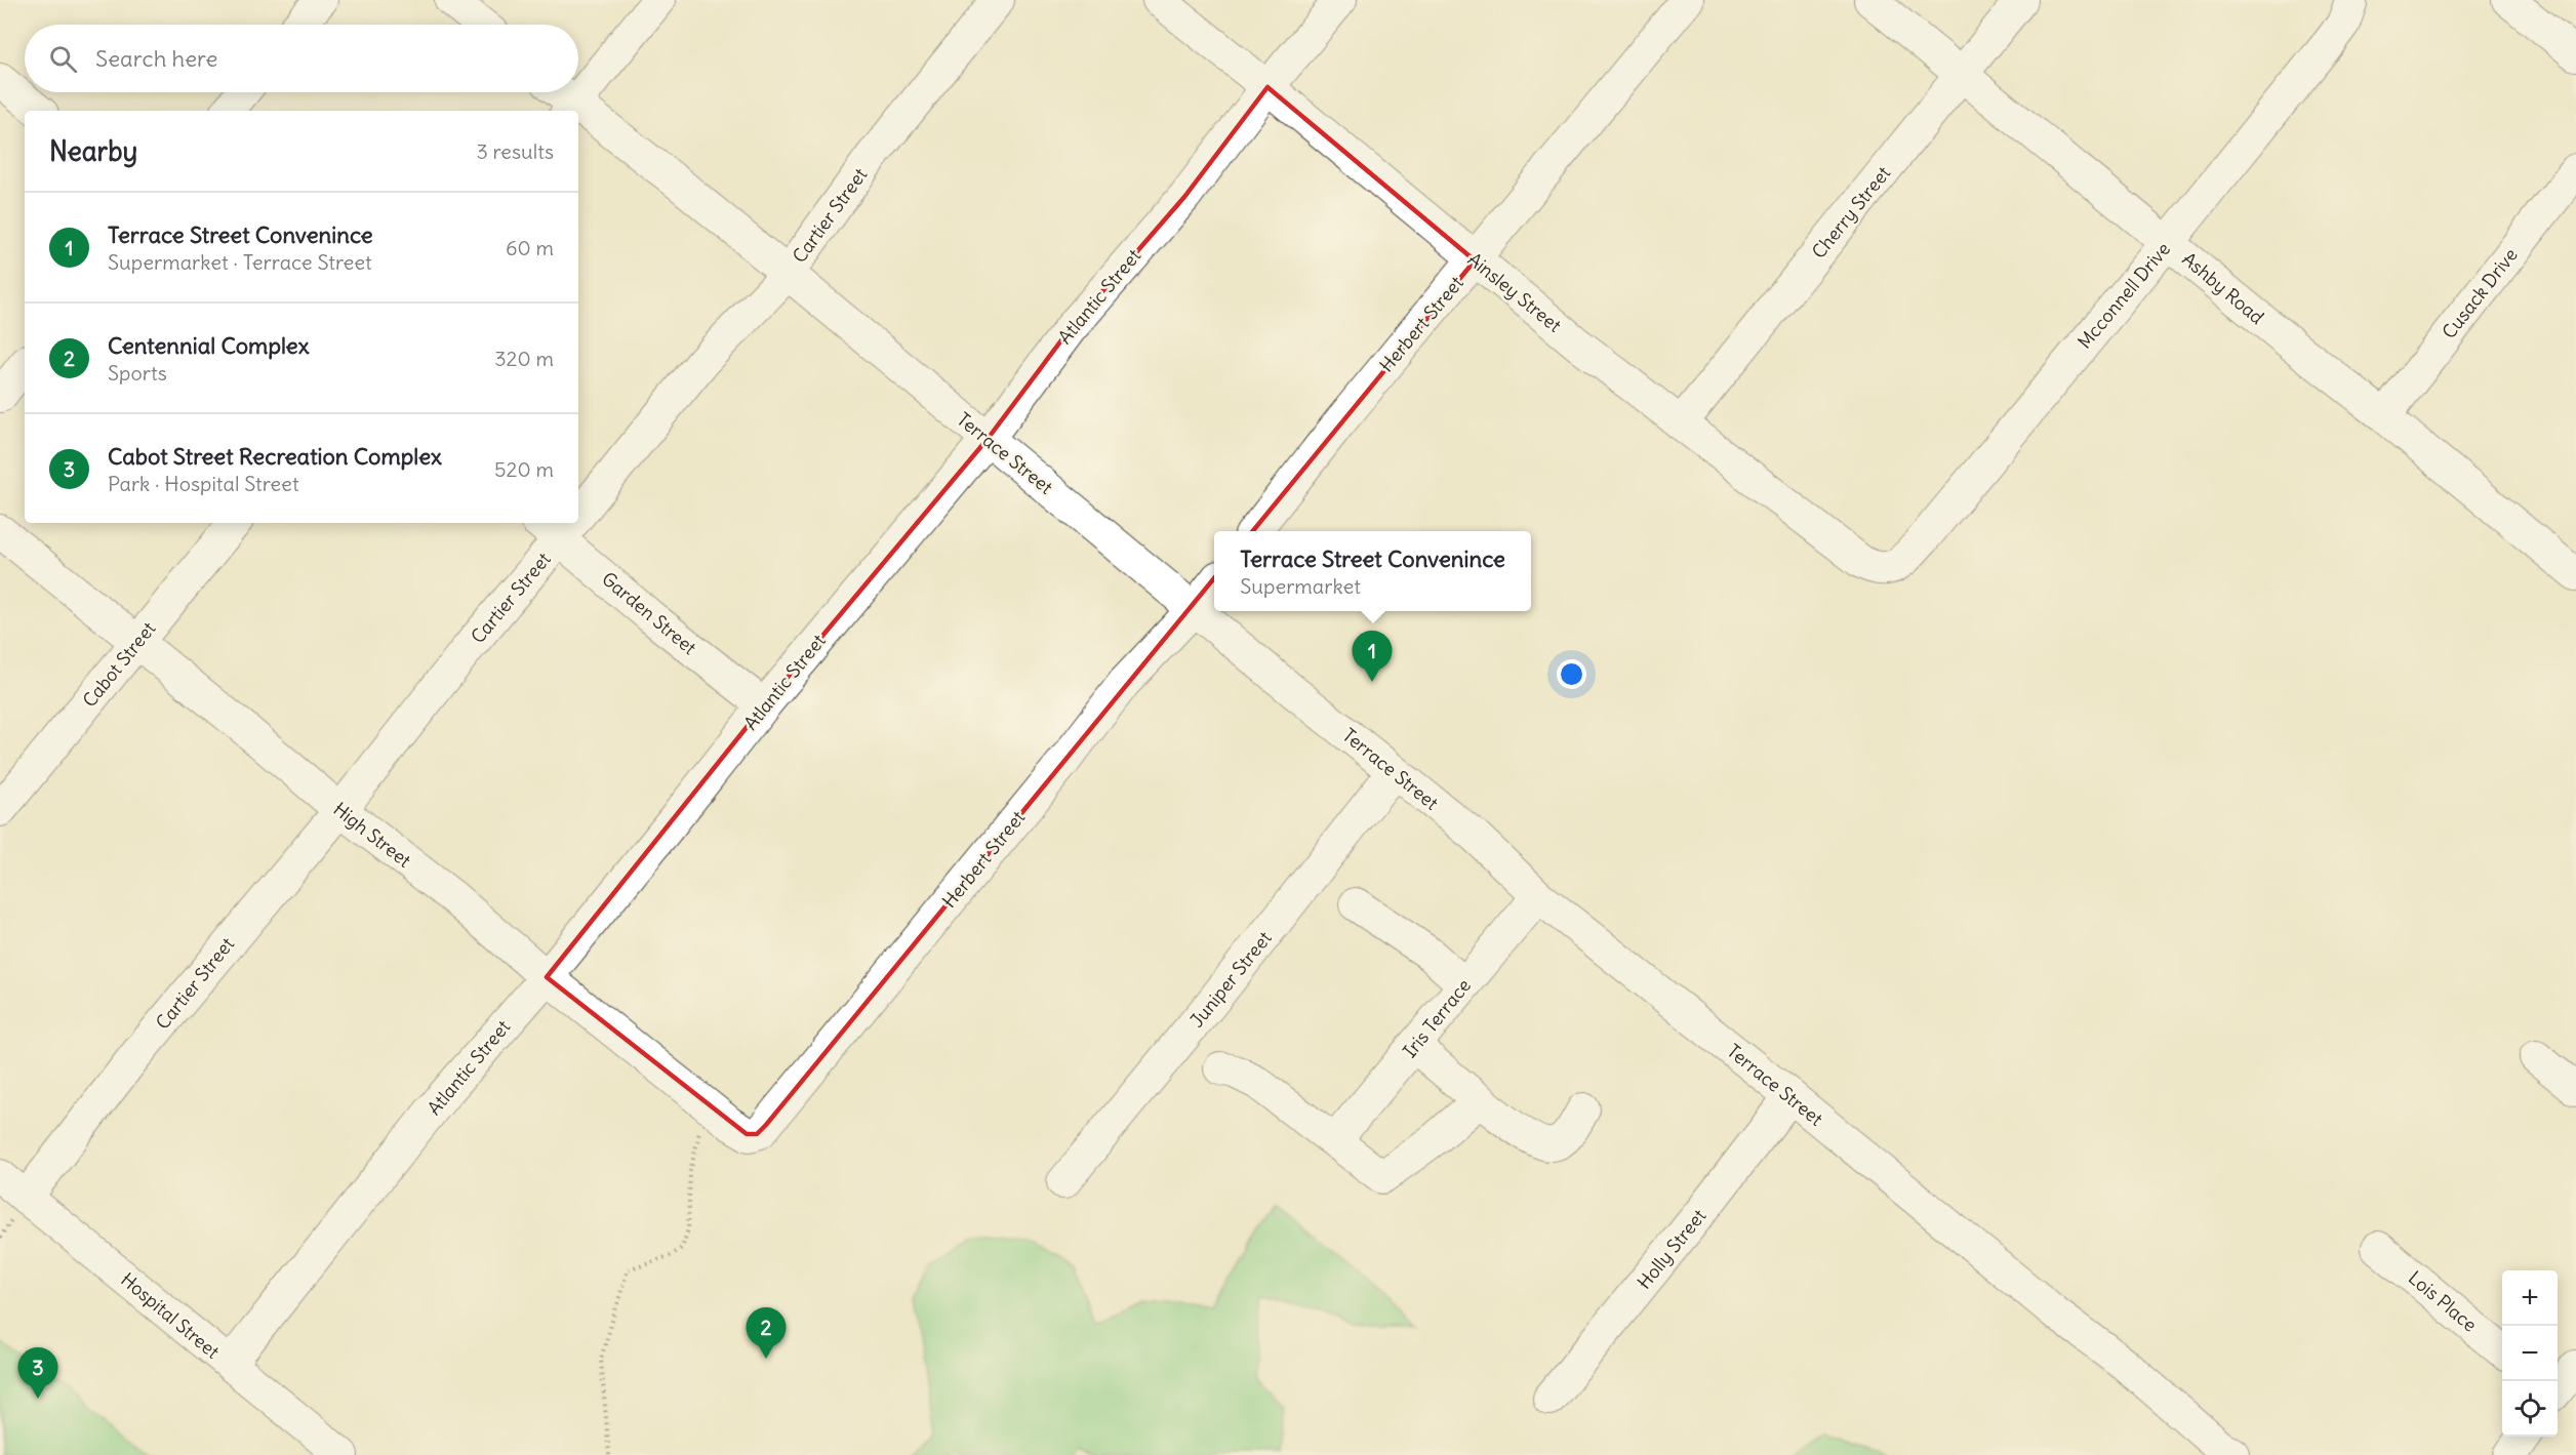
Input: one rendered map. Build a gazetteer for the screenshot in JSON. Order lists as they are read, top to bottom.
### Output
{
  "streets": {
    "street": [
      "Cherry Street",
      "Cartier Street",
      "Ashby Road",
      "Ainsley Street",
      "Cusack Drive",
      "Mcconnell Drive",
      "Atlantic Street",
      "Herbert Street",
      "Terrace Street",
      "Garden Street",
      "Cabot Street",
      "High Street",
      "Juniper Street",
      "Iris Terrace",
      "Holly Street",
      "Lois Place",
      "Hospital Street"
    ]
  },
  "crossings": [
    ["Cherry Street", "Ashby Road"],
    ["Cherry Street", "Ainsley Street"],
    ["Cartier Street", "Terrace Street"],
    ["Cartier Street", "Garden Street"],
    ["Cartier Street", "High Street"],
    ["Cartier Street", "Hospital Street"],
    ["Ashby Road", "Cusack Drive"],
    ["Ashby Road", "Mcconnell Drive"],
    ["Ainsley Street", "Mcconnell Drive"],
    ["Ainsley Street", "Atlantic Street"],
    ["Ainsley Street", "Herbert Street"],
    ["Atlantic Street", "Terrace Street"],
    ["Atlantic Street", "Garden Street"],
    ["Atlantic Street", "High Street"],
    ["Atlantic Street", "Hospital Street"],
    ["Herbert Street", "Terrace Street"],
    ["Herbert Street", "High Street"],
    ["Terrace Street", "Juniper Street"],
    ["Terrace Street", "Iris Terrace"],
    ["Terrace Street", "Holly Street"],
    ["Cabot Street", "High Street"]
  ],
  "page": {
    "search": "Search here",
    "heading": ["Nearby", "3 results"],
    "list": [
      {
        "mark": "1",
        "name": "Terrace Street Convenince",
        "note": "Supermarket · Terrace Street",
        "value": "60 m"
      },
      {
        "mark": "2",
        "name": "Centennial Complex",
        "note": "Sports",
        "value": "320 m"
      },
      {
        "mark": "3",
        "name": "Cabot Street Recreation Complex",
        "note": "Park · Hospital Street",
        "value": "520 m"
      }
    ],
    "popup": ["Terrace Street Convenince", "Supermarket"],
    "pins": ["1", "2", "3"],
    "map_buttons": ["+", "−"]
  }
}
